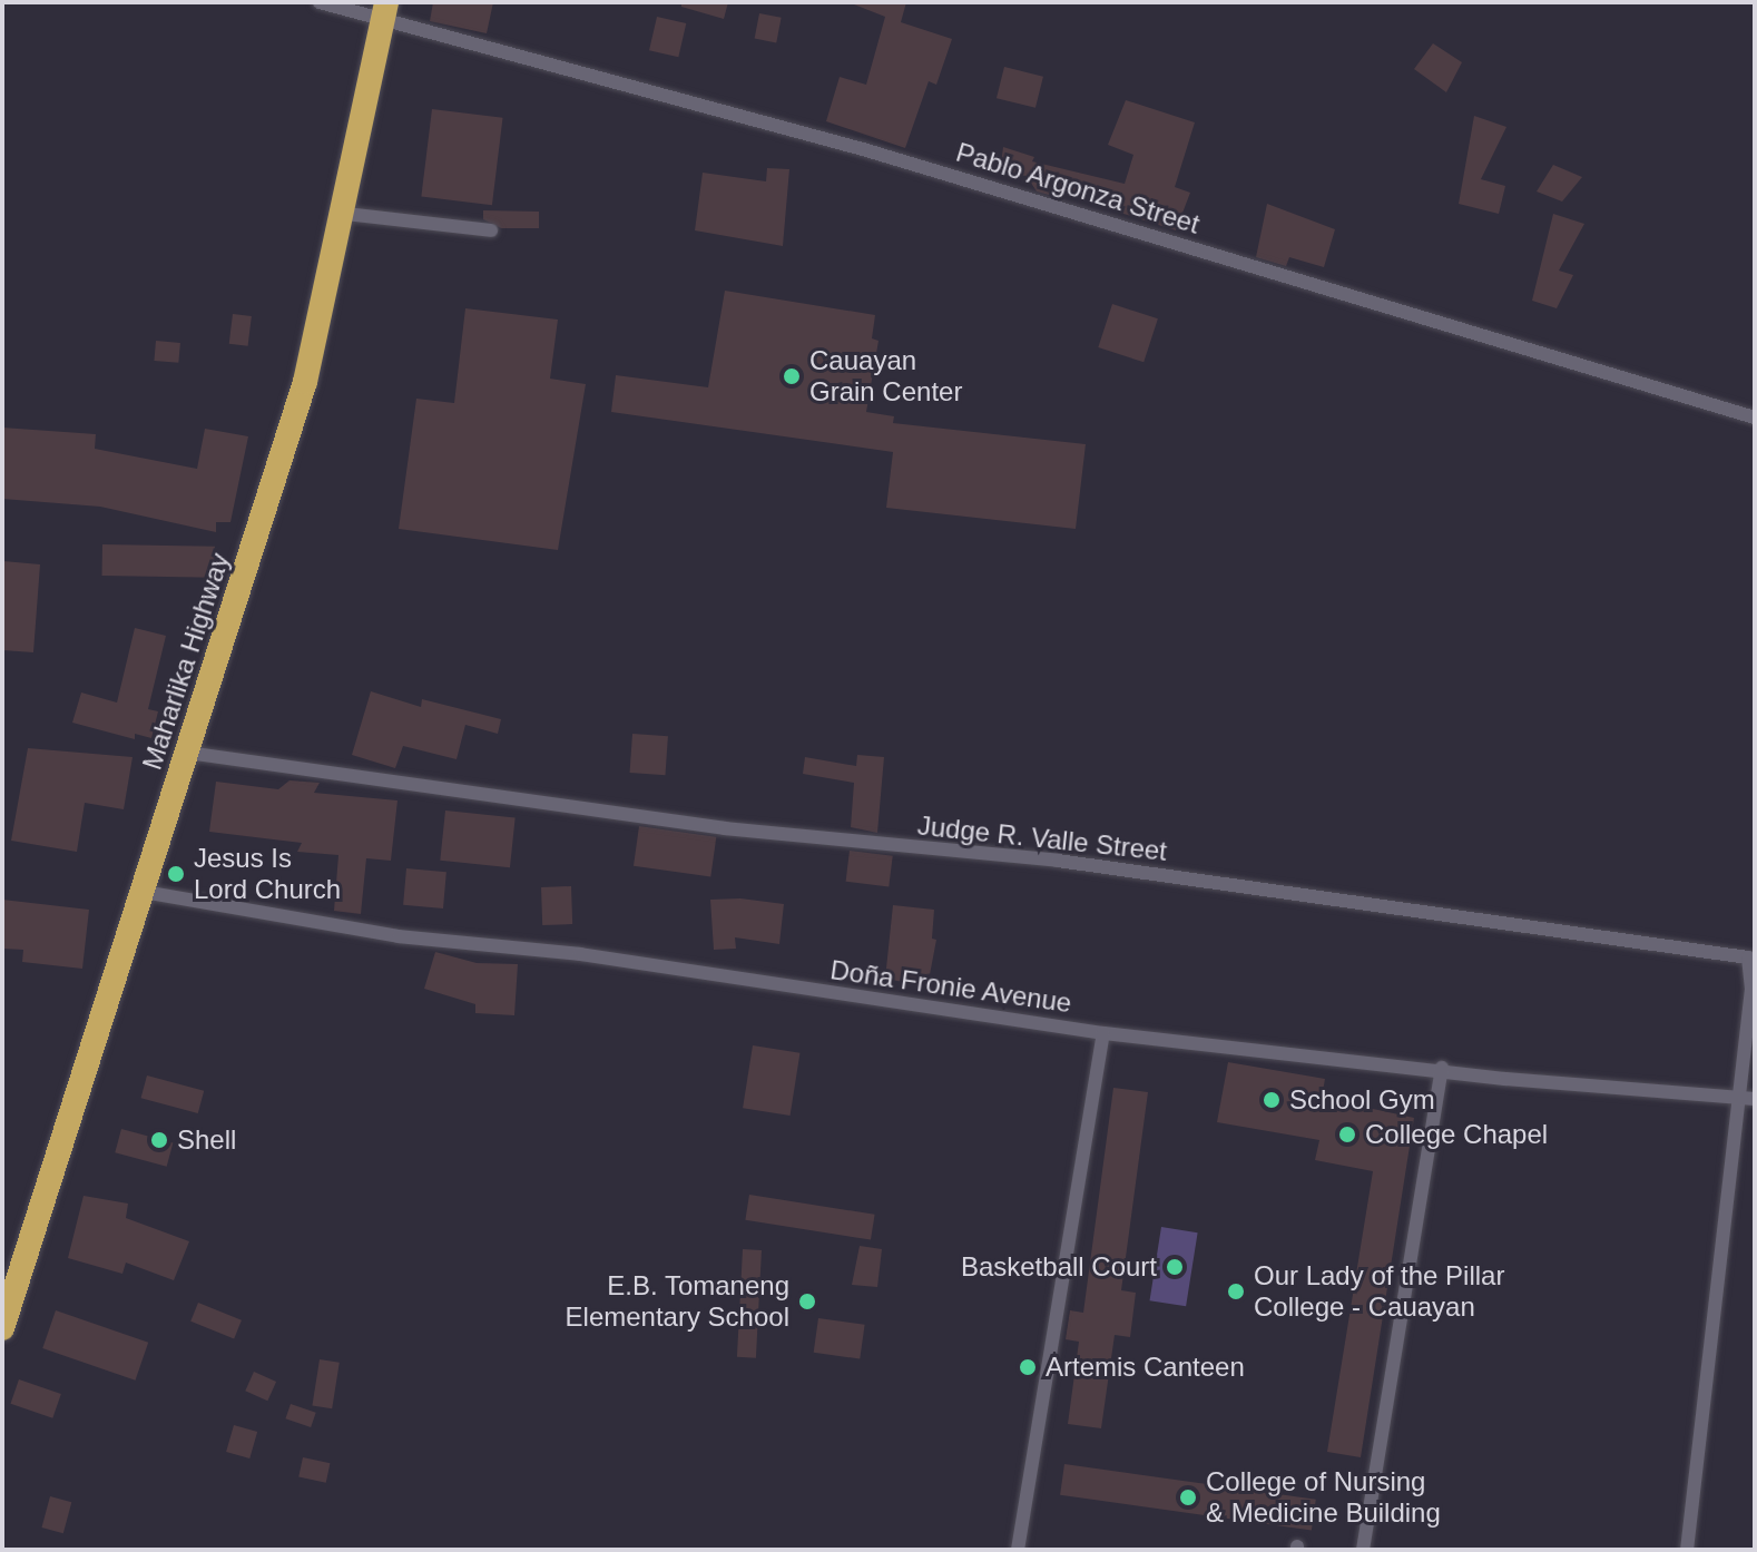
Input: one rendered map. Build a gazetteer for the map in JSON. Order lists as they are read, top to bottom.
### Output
{
  "streets": {
    "highway": ["Maharlika Highway"],
    "street": ["Pablo Argonza Street", "Judge R. Valle Street", "Doña Fronie Avenue"]
  },
  "crossings": [
    ["Pablo Argonza Street", "Maharlika Highway"],
    ["Maharlika Highway", "Judge R. Valle Street"],
    ["Maharlika Highway", "Doña Fronie Avenue"],
    ["Judge R. Valle Street", "Doña Fronie Avenue"]
  ],
  "places": [
    "Cauayan Grain Center",
    "Jesus Is Lord Church",
    "School Gym",
    "College Chapel",
    "Shell",
    "Basketball Court",
    "Our Lady of the Pillar College - Cauayan",
    "E.B. Tomaneng Elementary School",
    "Artemis Canteen",
    "College of Nursing & Medicine Building"
  ]
}
